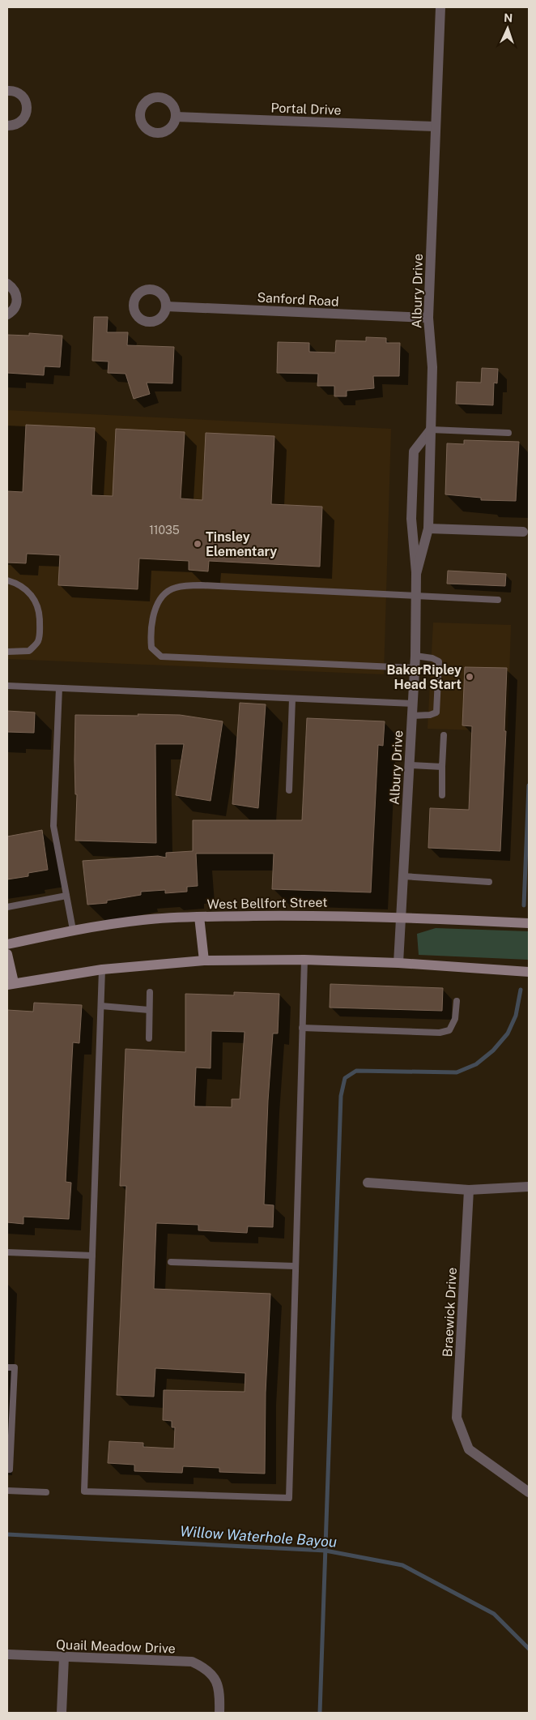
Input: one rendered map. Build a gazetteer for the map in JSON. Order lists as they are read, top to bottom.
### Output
{
  "streets": {
    "main road": ["West Bellfort Street"],
    "street": [
      "Portal Drive",
      "Albury Drive",
      "Sanford Road",
      "Braewick Drive",
      "Quail Meadow Drive"
    ]
  },
  "crossings": [
    ["Portal Drive", "Albury Drive"],
    ["Albury Drive", "Sanford Road"],
    ["Albury Drive", "West Bellfort Street"]
  ],
  "water": ["Willow Waterhole Bayou"],
  "places": ["Tinsley Elementary", "BakerRipley Head Start"],
  "house_numbers": ["11035"],
  "north": "top"
}
